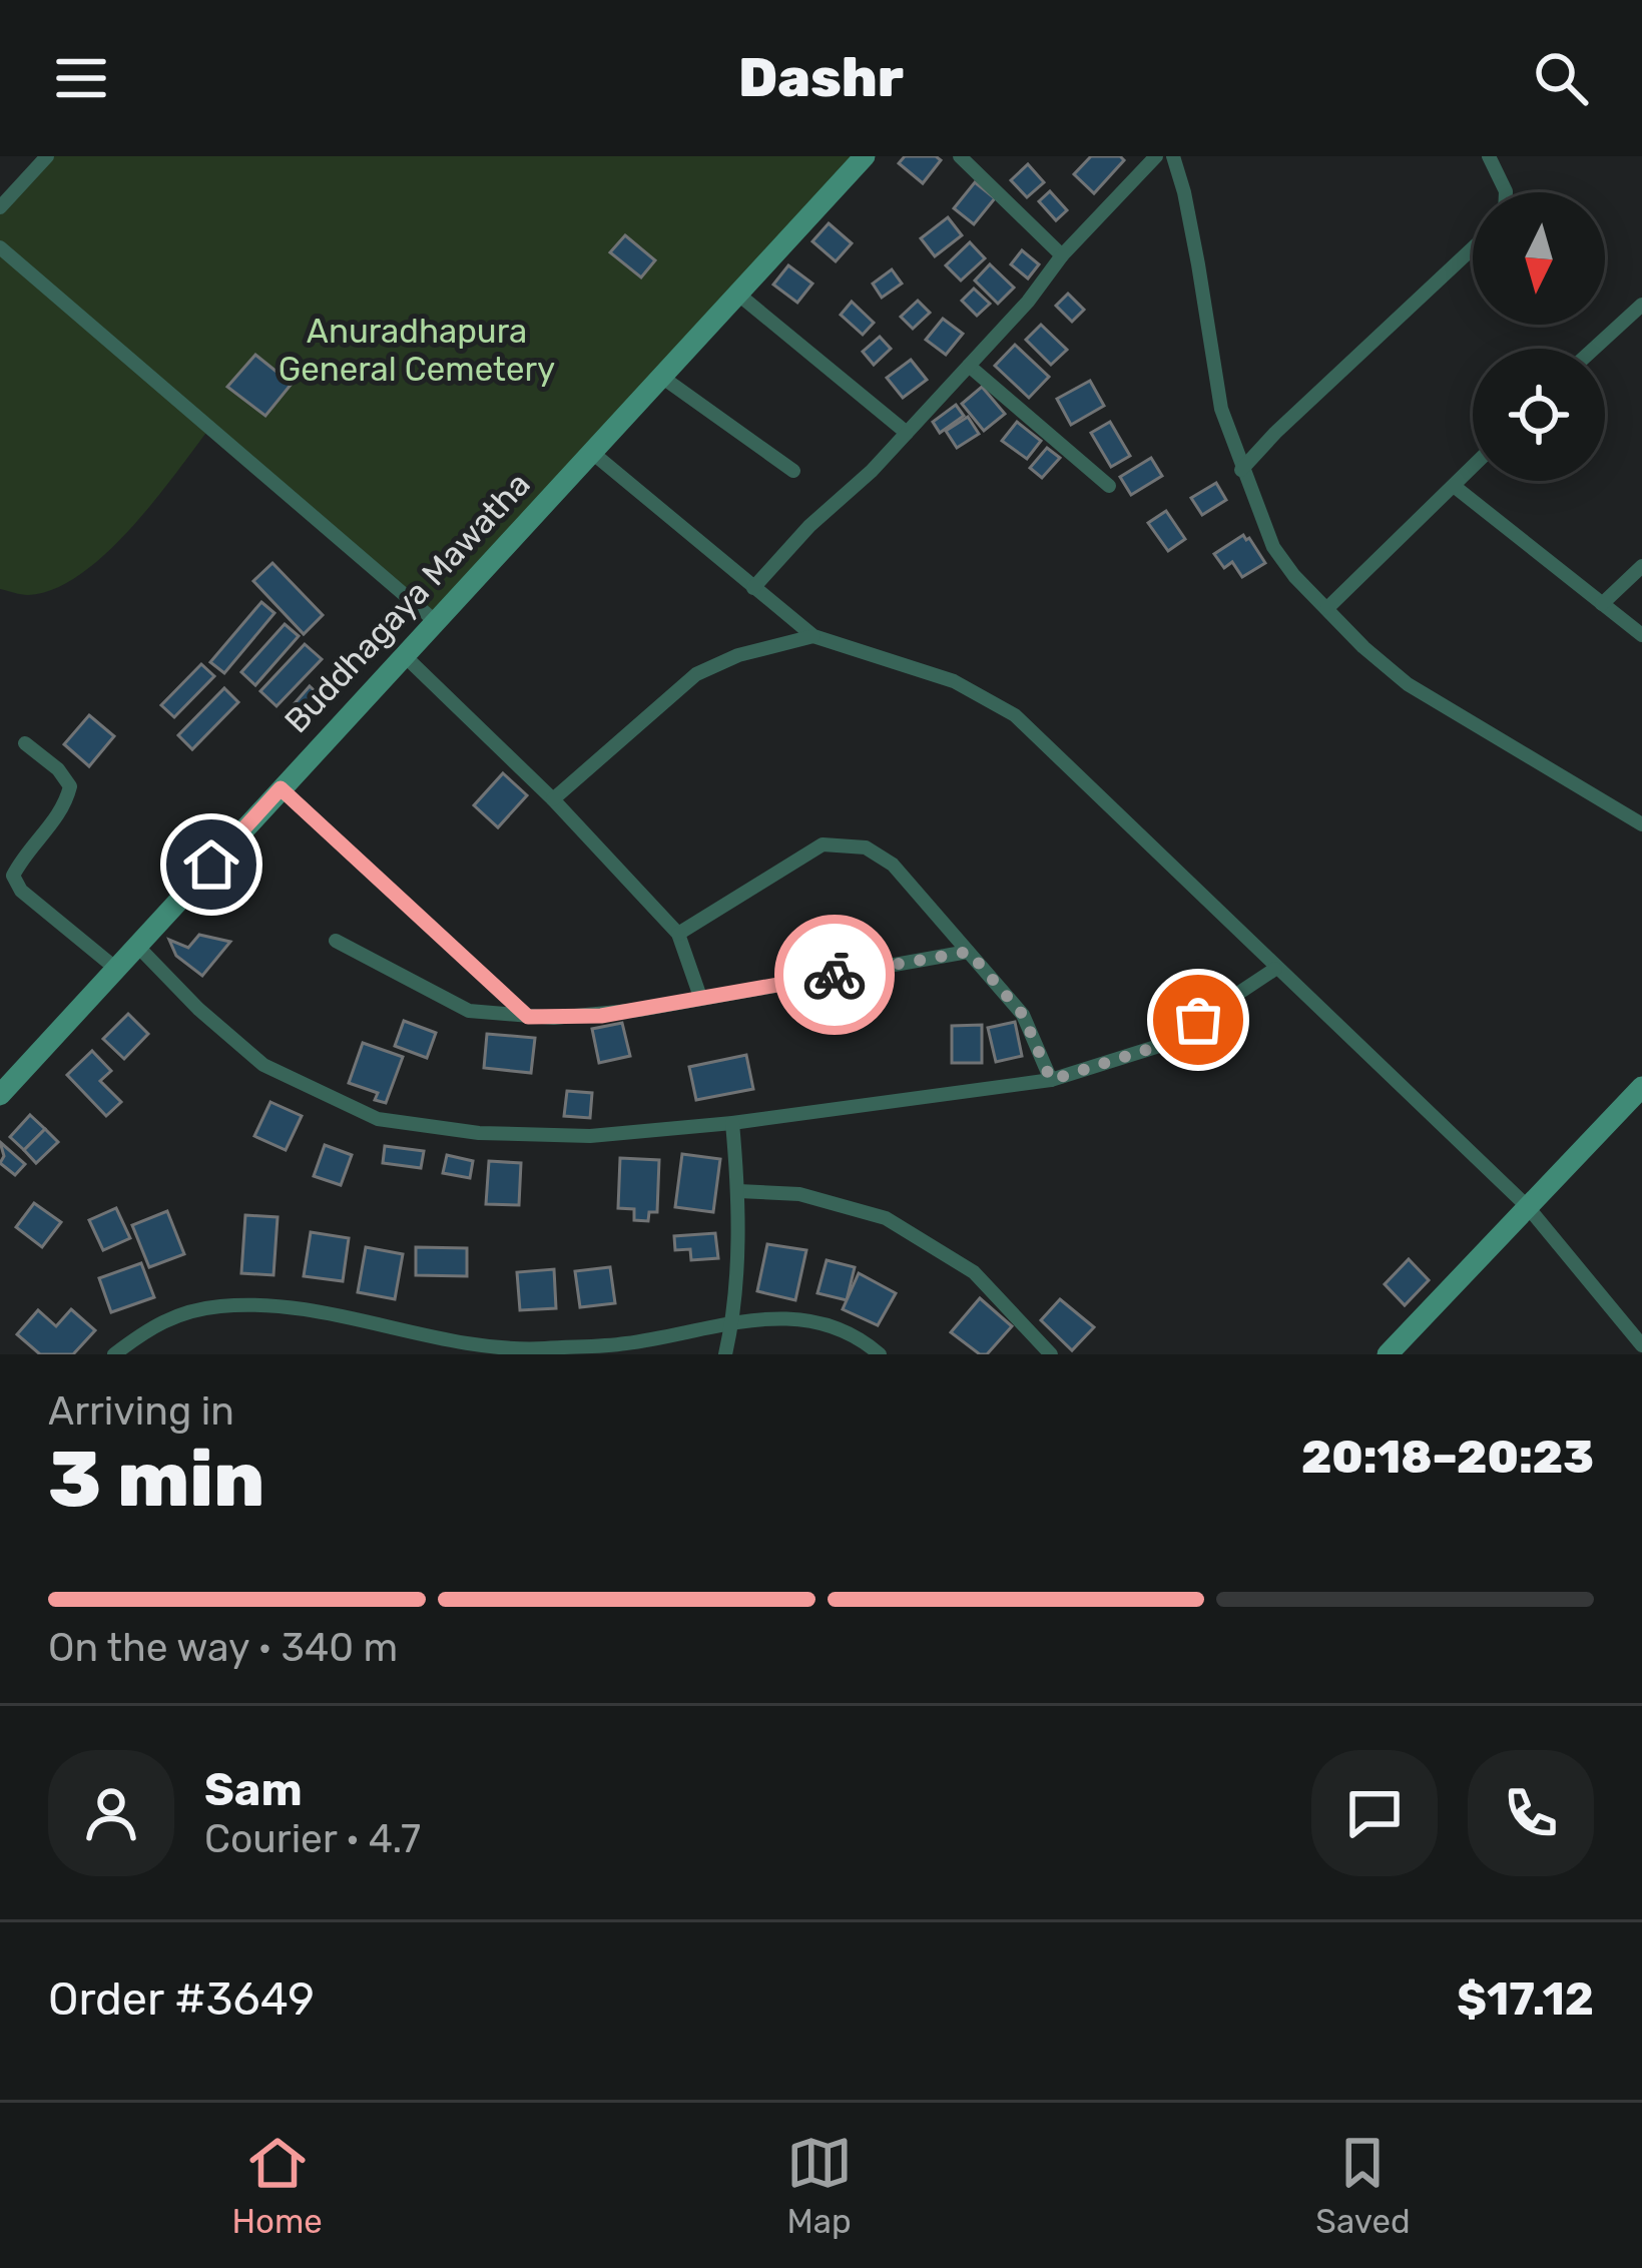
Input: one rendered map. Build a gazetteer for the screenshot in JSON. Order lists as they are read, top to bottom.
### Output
{
  "streets": {
    "main road": ["Buddhagaya Mawatha"]
  },
  "parks": ["Anuradhapura General Cemetery"],
  "north": "bottom",
  "page": {
    "header": "Dashr",
    "heading": ["3 min", "Arriving in", "20:18–20:23"],
    "panel": [
      "Sam",
      "Courier · 4.7",
      "Order #3649",
      "$17.12"
    ],
    "bar": "On the way · 340 m",
    "tabs": ["Home", "Map", "Saved"]
  }
}
